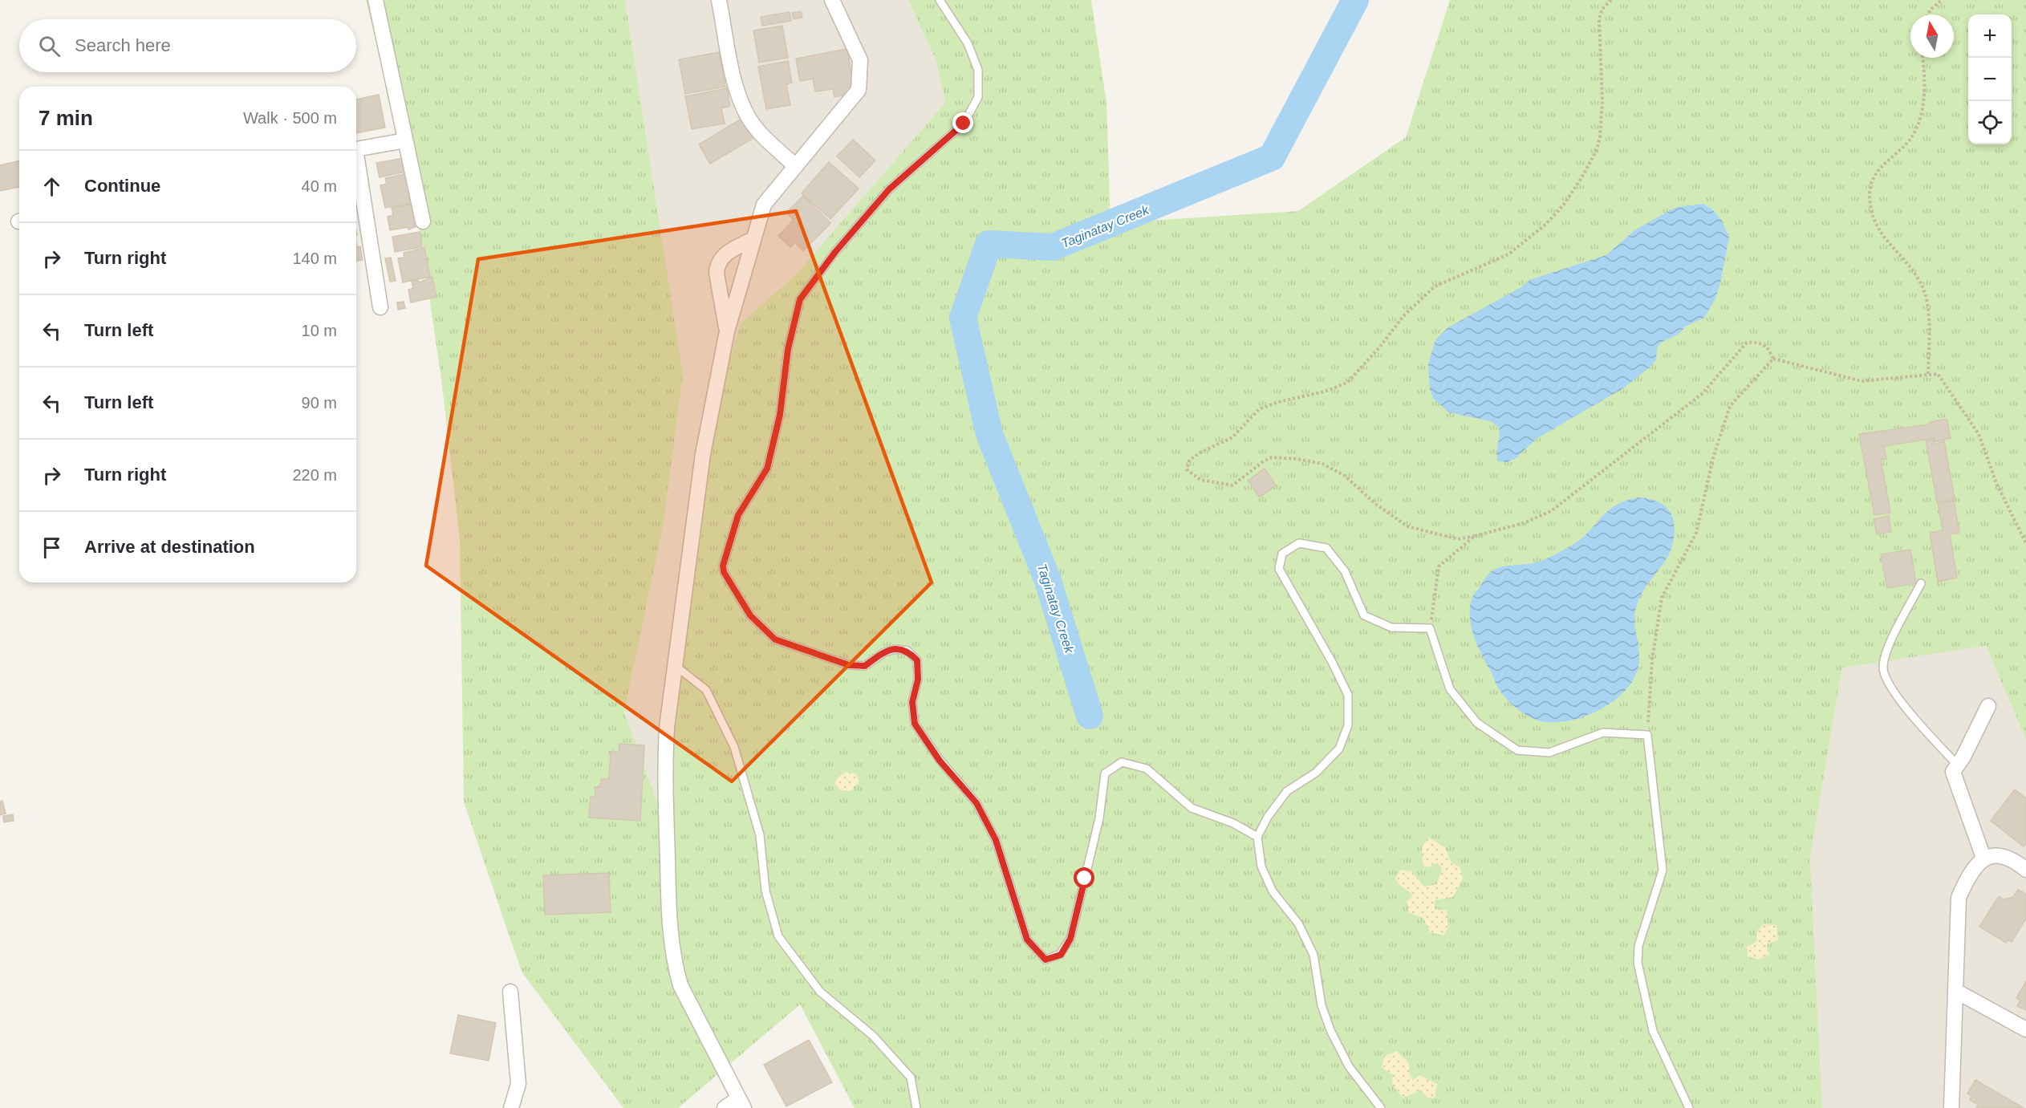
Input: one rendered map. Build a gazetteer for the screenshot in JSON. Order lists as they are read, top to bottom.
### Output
{
  "water": ["Taginatay Creek"],
  "north": "top",
  "page": {
    "map_buttons": ["+", "−"],
    "search": "Search here",
    "heading": ["7 min", "Walk · 500 m"],
    "list": [
      ["Continue", "40 m"],
      ["Turn right", "140 m"],
      ["Turn left", "10 m"],
      ["Turn left", "90 m"],
      ["Turn right", "220 m"],
      "Arrive at destination"
    ]
  }
}
